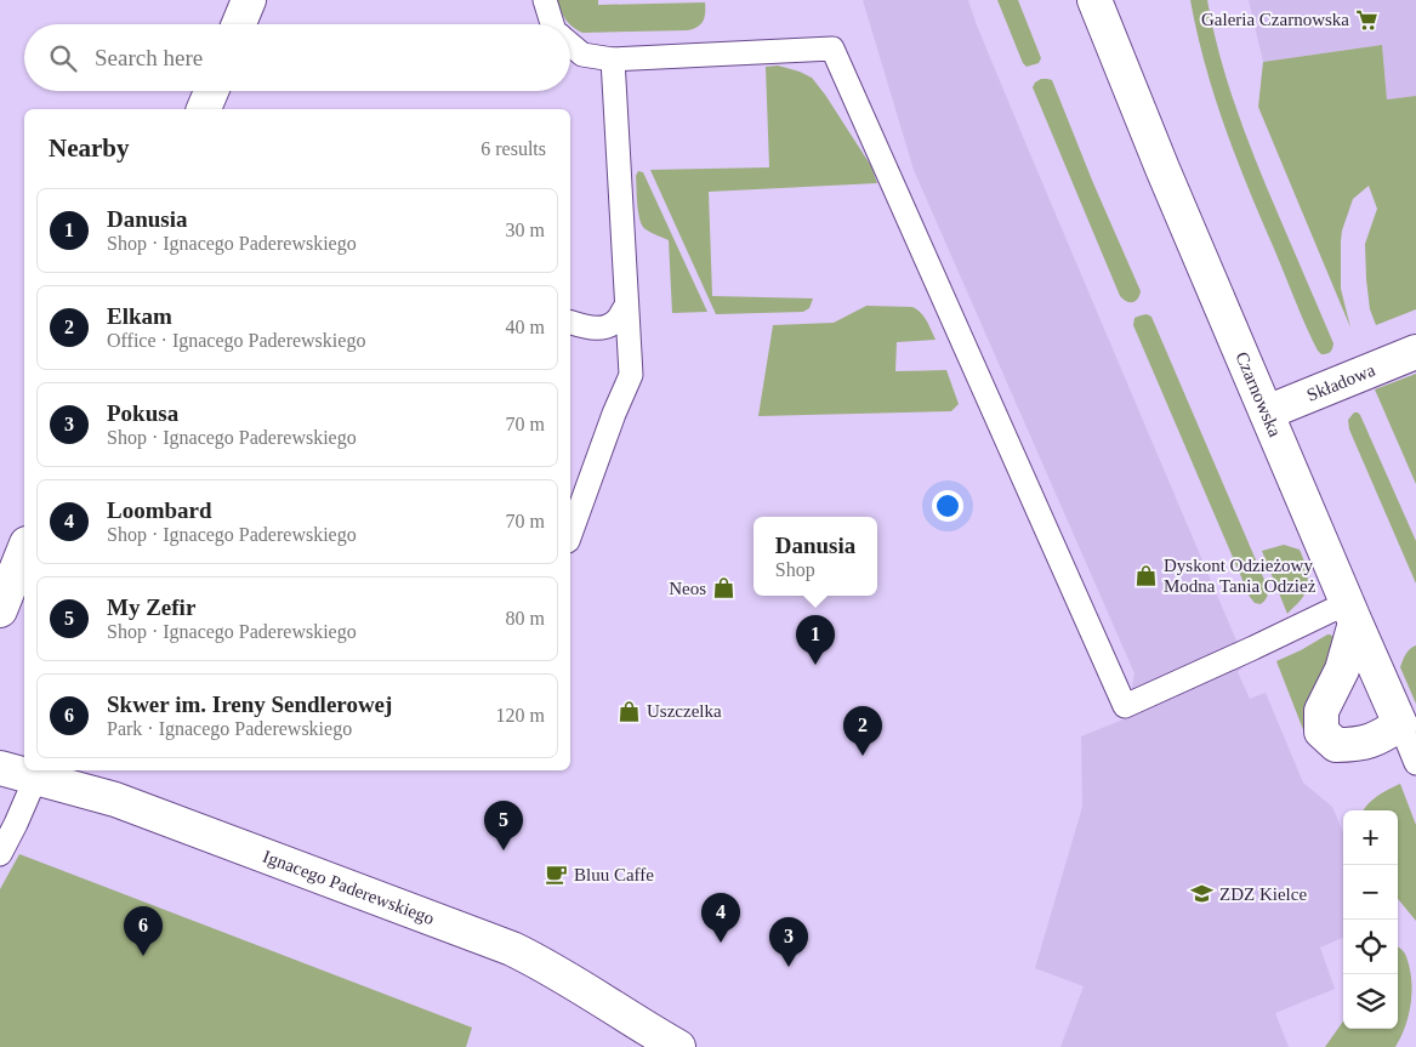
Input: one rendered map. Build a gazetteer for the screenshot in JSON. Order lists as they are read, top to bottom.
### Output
{
  "streets": {
    "street": ["Składowa", "Czarnowska", "Ignacego Paderewskiego"]
  },
  "crossings": [
    ["Składowa", "Czarnowska"]
  ],
  "places": {
    "supermarket": ["Galeria Czarnowska"],
    "shop": ["Dyskont Odzieżowy Modna Tania Odzież", "Neos", "Uszczelka"],
    "cafe": ["Bluu Caffe"],
    "school or university": ["ZDZ Kielce"]
  },
  "page": {
    "search": "Search here",
    "heading": ["Nearby", "6 results"],
    "list": [
      {
        "mark": "1",
        "name": "Danusia",
        "note": "Shop · Ignacego Paderewskiego",
        "value": "30 m"
      },
      {
        "mark": "2",
        "name": "Elkam",
        "note": "Office · Ignacego Paderewskiego",
        "value": "40 m"
      },
      {
        "mark": "3",
        "name": "Pokusa",
        "note": "Shop · Ignacego Paderewskiego",
        "value": "70 m"
      },
      {
        "mark": "4",
        "name": "Loombard",
        "note": "Shop · Ignacego Paderewskiego",
        "value": "70 m"
      },
      {
        "mark": "5",
        "name": "My Zefir",
        "note": "Shop · Ignacego Paderewskiego",
        "value": "80 m"
      },
      {
        "mark": "6",
        "name": "Skwer im. Ireny Sendlerowej",
        "note": "Park · Ignacego Paderewskiego",
        "value": "120 m"
      }
    ],
    "popup": ["Danusia", "Shop"],
    "pins": [
      "1",
      "2",
      "5",
      "4",
      "6",
      "3"
    ],
    "map_buttons": ["+", "−"]
  }
}
